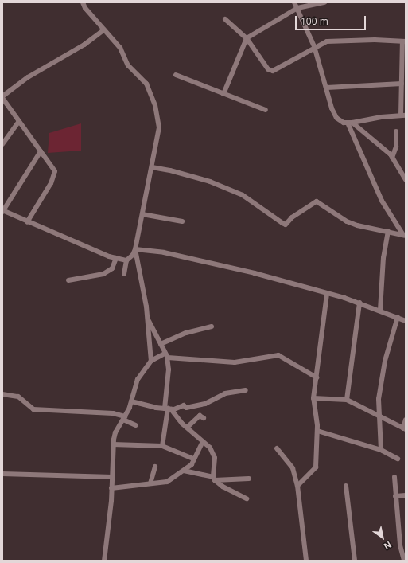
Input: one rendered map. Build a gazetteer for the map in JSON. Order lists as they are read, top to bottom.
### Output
{
  "scale_bar": "100 m",
  "north": "bottom right"
}
